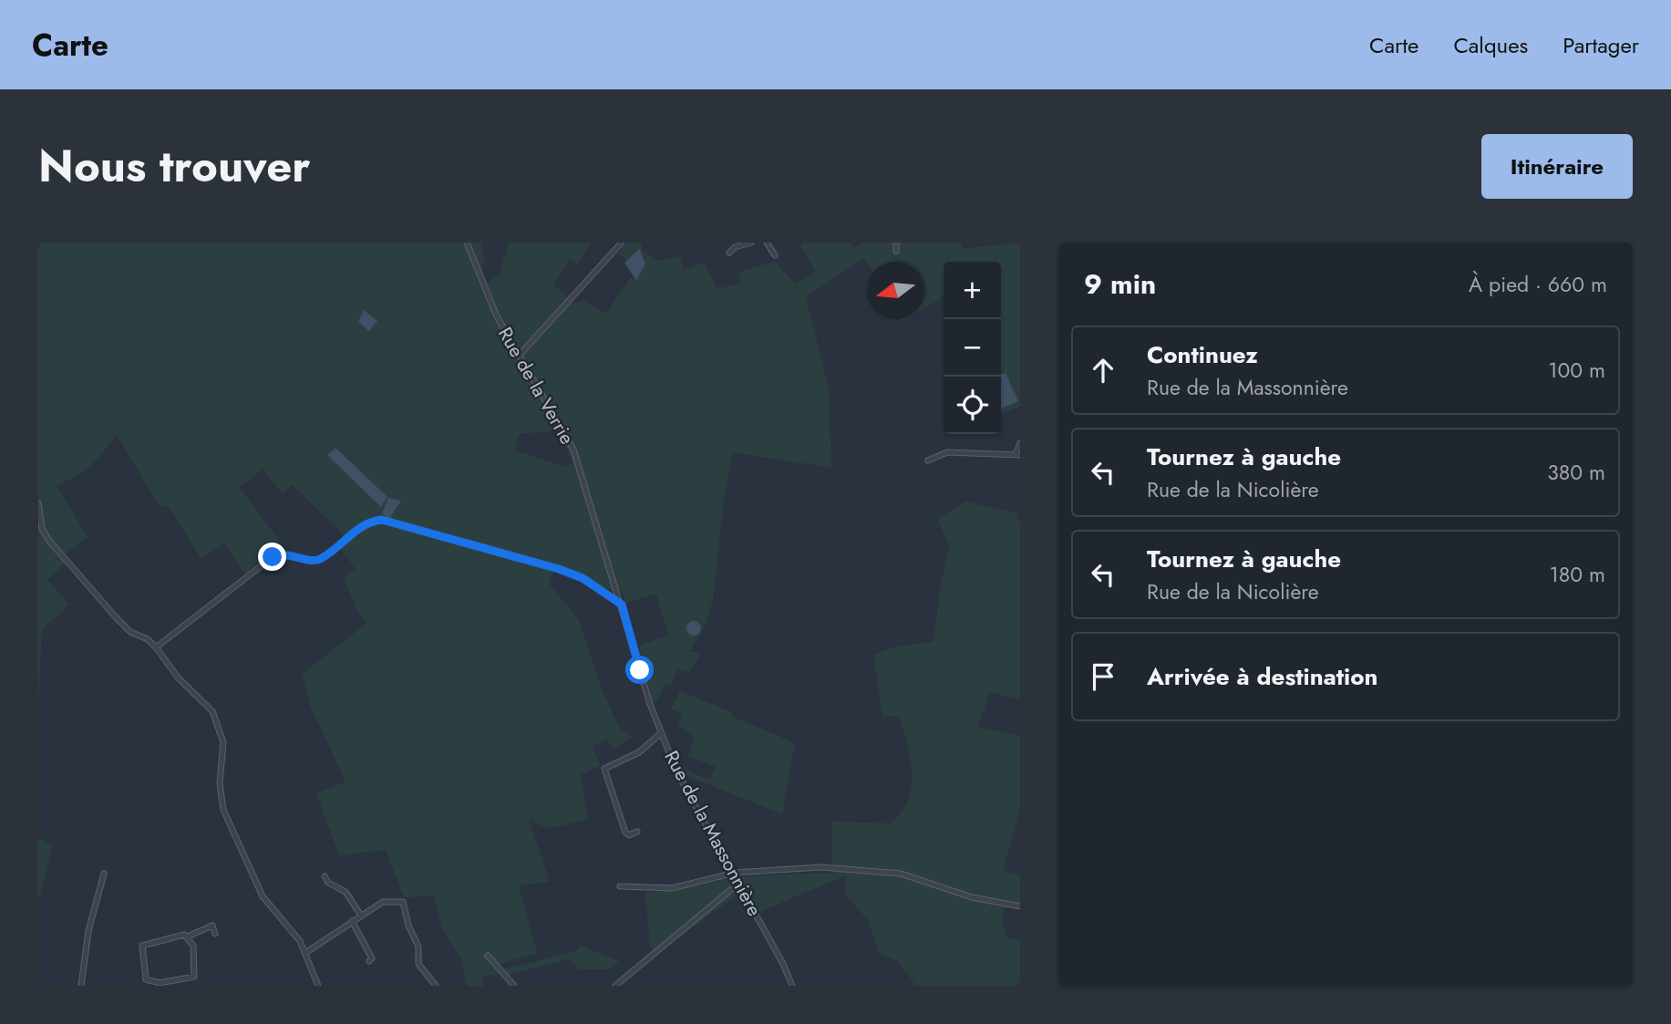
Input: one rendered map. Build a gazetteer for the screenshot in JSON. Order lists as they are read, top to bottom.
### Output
{
  "streets": {
    "street": ["Rue de la Verrie", "Rue de la Massonnière"]
  },
  "crossings": [
    ["Rue de la Verrie", "Rue de la Massonnière"]
  ],
  "north": "left",
  "page": {
    "header": "Carte",
    "nav": ["Carte", "Calques", "Partager"],
    "title": "Nous trouver",
    "buttons": "Itinéraire",
    "heading": ["9 min", "À pied · 660 m"],
    "map_buttons": ["+", "−"],
    "list": [
      ["Continuez", "Rue de la Massonnière", "100 m"],
      ["Tournez à gauche", "Rue de la Nicolière", "380 m"],
      ["Tournez à gauche", "Rue de la Nicolière", "180 m"],
      "Arrivée à destination"
    ]
  }
}
